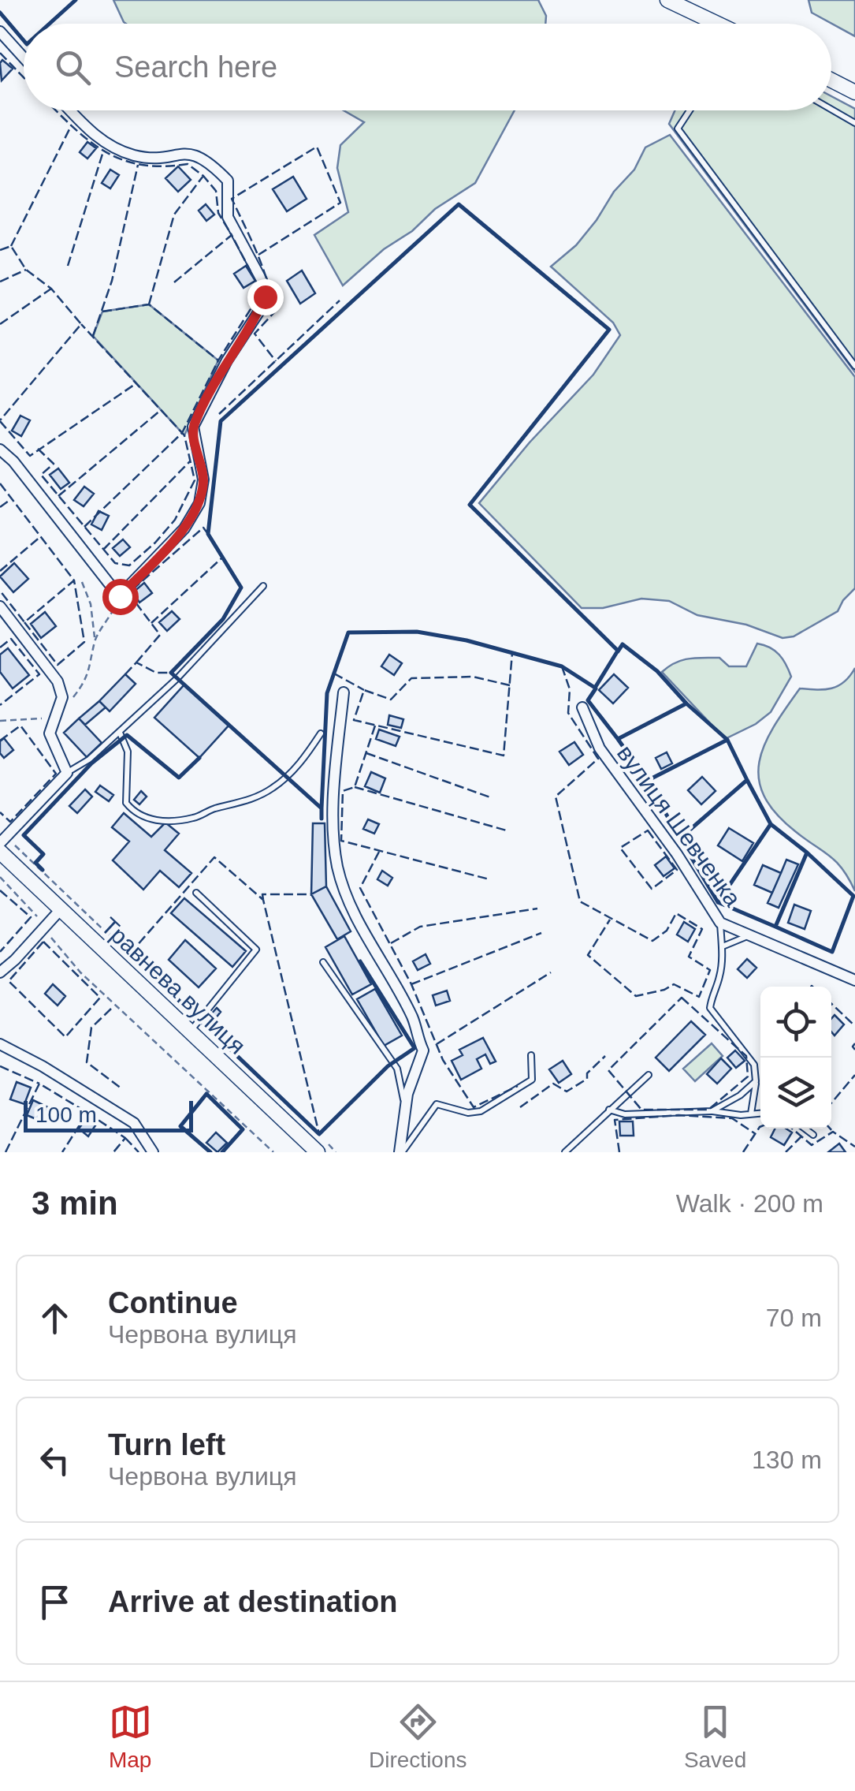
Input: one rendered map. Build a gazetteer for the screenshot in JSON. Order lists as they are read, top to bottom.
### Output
{
  "streets": {
    "street": ["вулиця Шевченка", "Травнева вулиця"]
  },
  "scale_bar": "100 m",
  "page": {
    "search": "Search here",
    "scale": "100 m",
    "heading": ["3 min", "Walk · 200 m"],
    "list": [
      ["Continue", "Червона вулиця", "70 m"],
      ["Turn left", "Червона вулиця", "130 m"],
      "Arrive at destination"
    ],
    "nav": ["Map", "Directions", "Saved"]
  }
}
